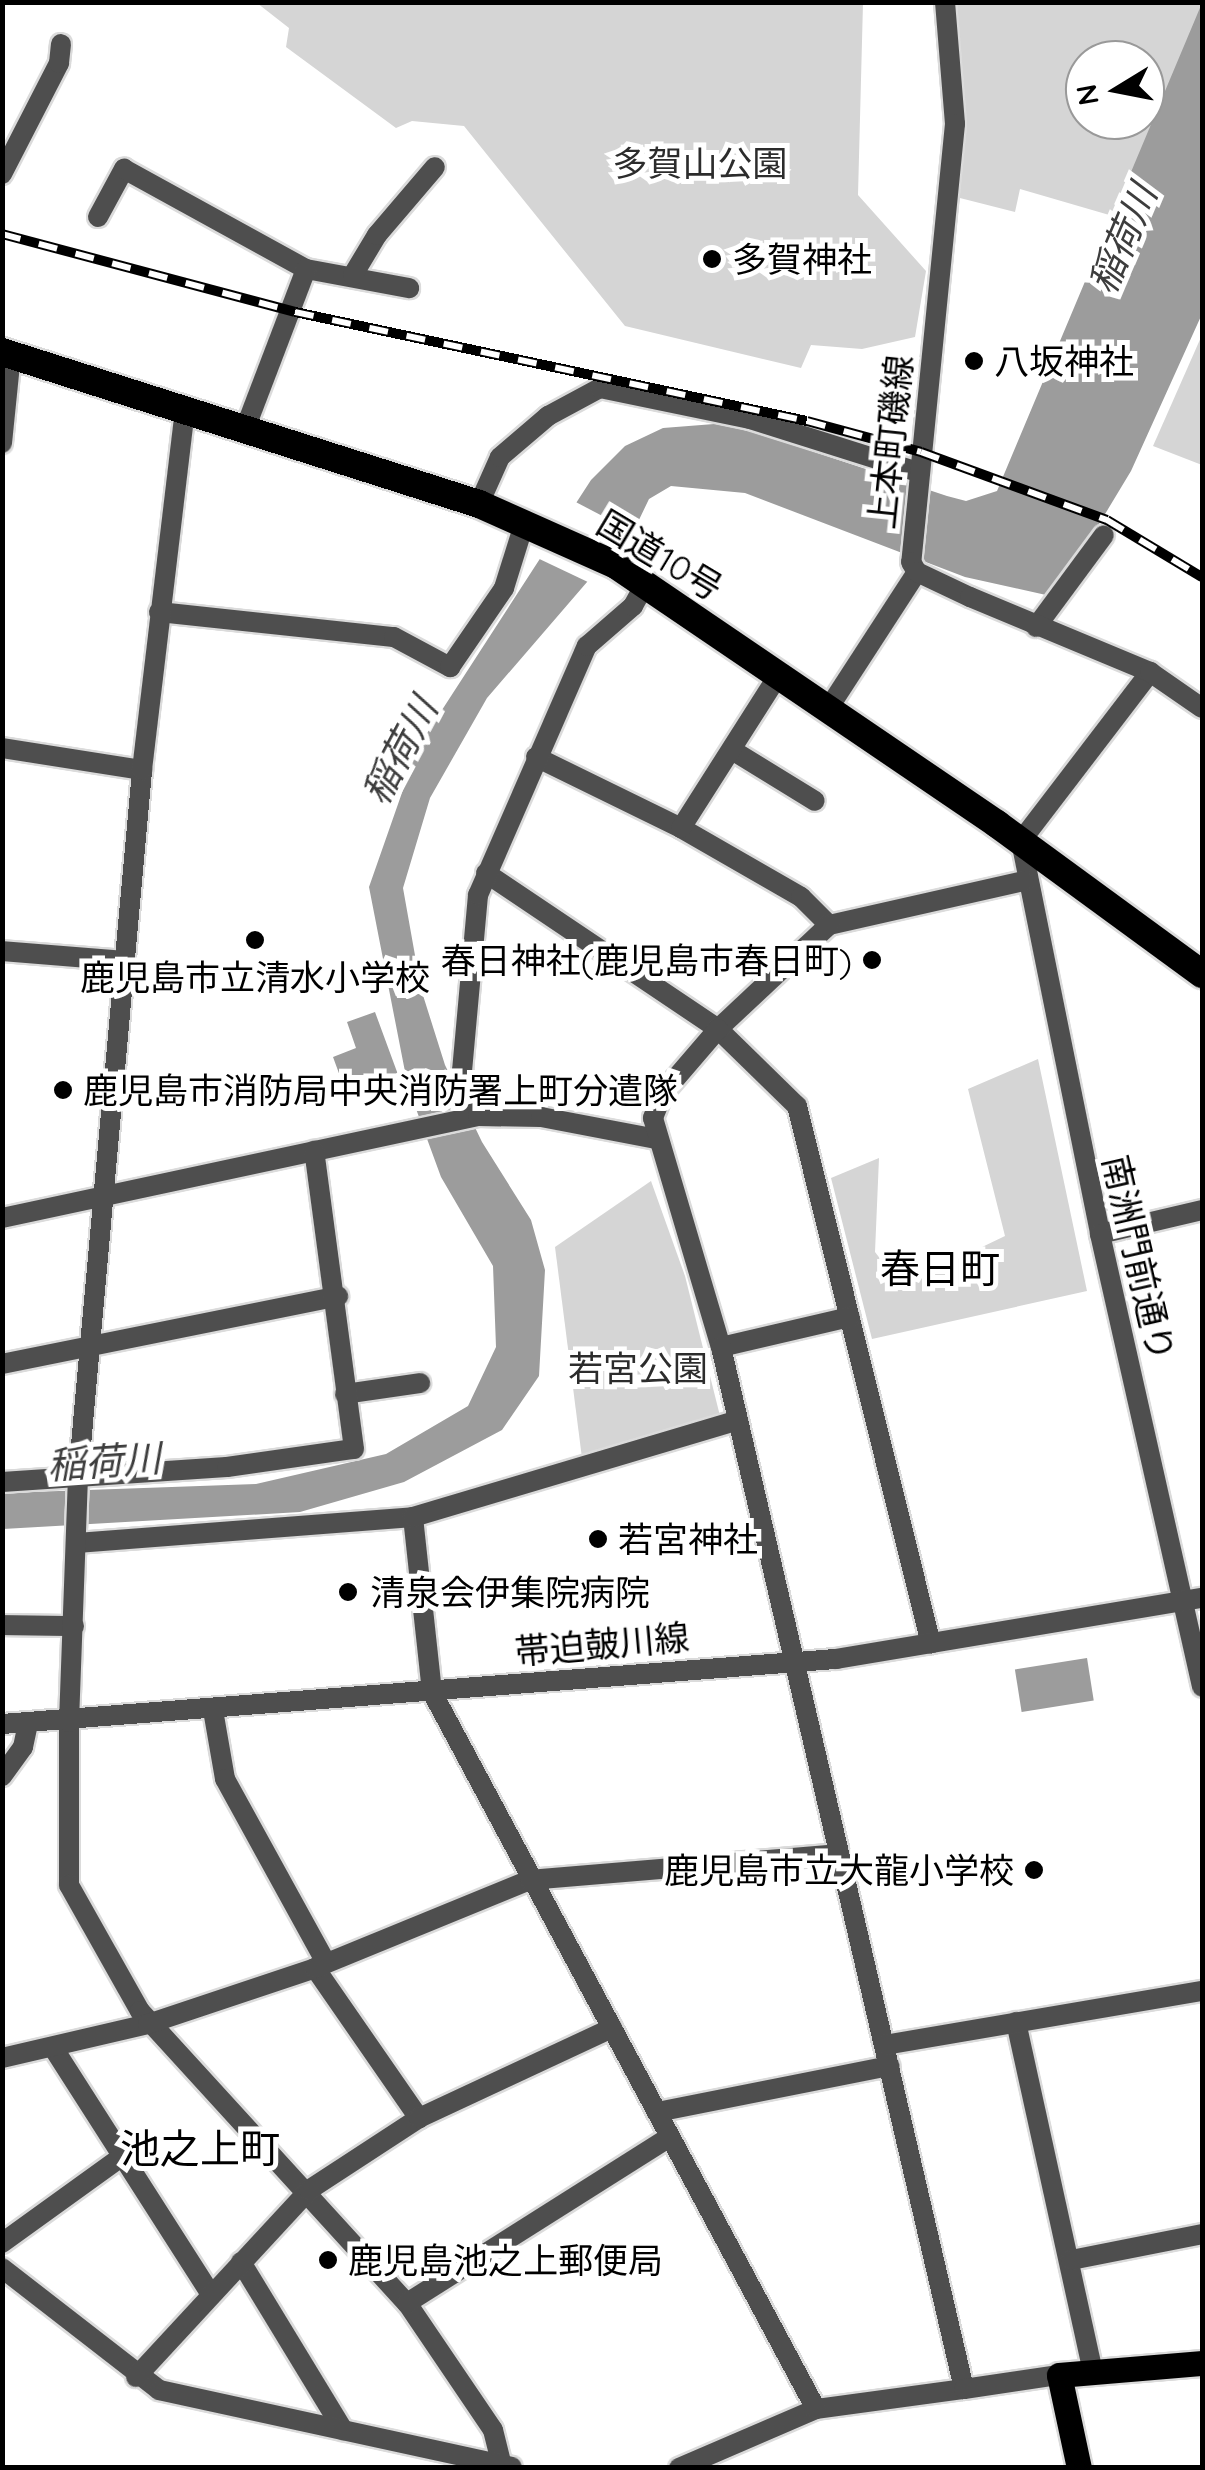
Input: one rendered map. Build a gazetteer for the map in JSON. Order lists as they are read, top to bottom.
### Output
{
  "streets": {
    "highway": ["国道10号"],
    "street": ["上本町磯線", "南洲門前通り", "帯迫皷川線"]
  },
  "crossings": [
    ["国道10号", "南洲門前通り"],
    ["南洲門前通り", "帯迫皷川線"]
  ],
  "districts": ["春日町", "池之上町"],
  "water": ["稲荷川"],
  "parks": ["多賀山公園", "若宮公園"],
  "places": [
    "多賀神社",
    "八坂神社",
    "鹿児島市立清水小学校",
    "春日神社(鹿児島市春日町)",
    "鹿児島市消防局中央消防署上町分遣隊",
    "若宮神社",
    "清泉会伊集院病院",
    "鹿児島市立大龍小学校",
    "鹿児島池之上郵便局"
  ],
  "north": "left"
}
